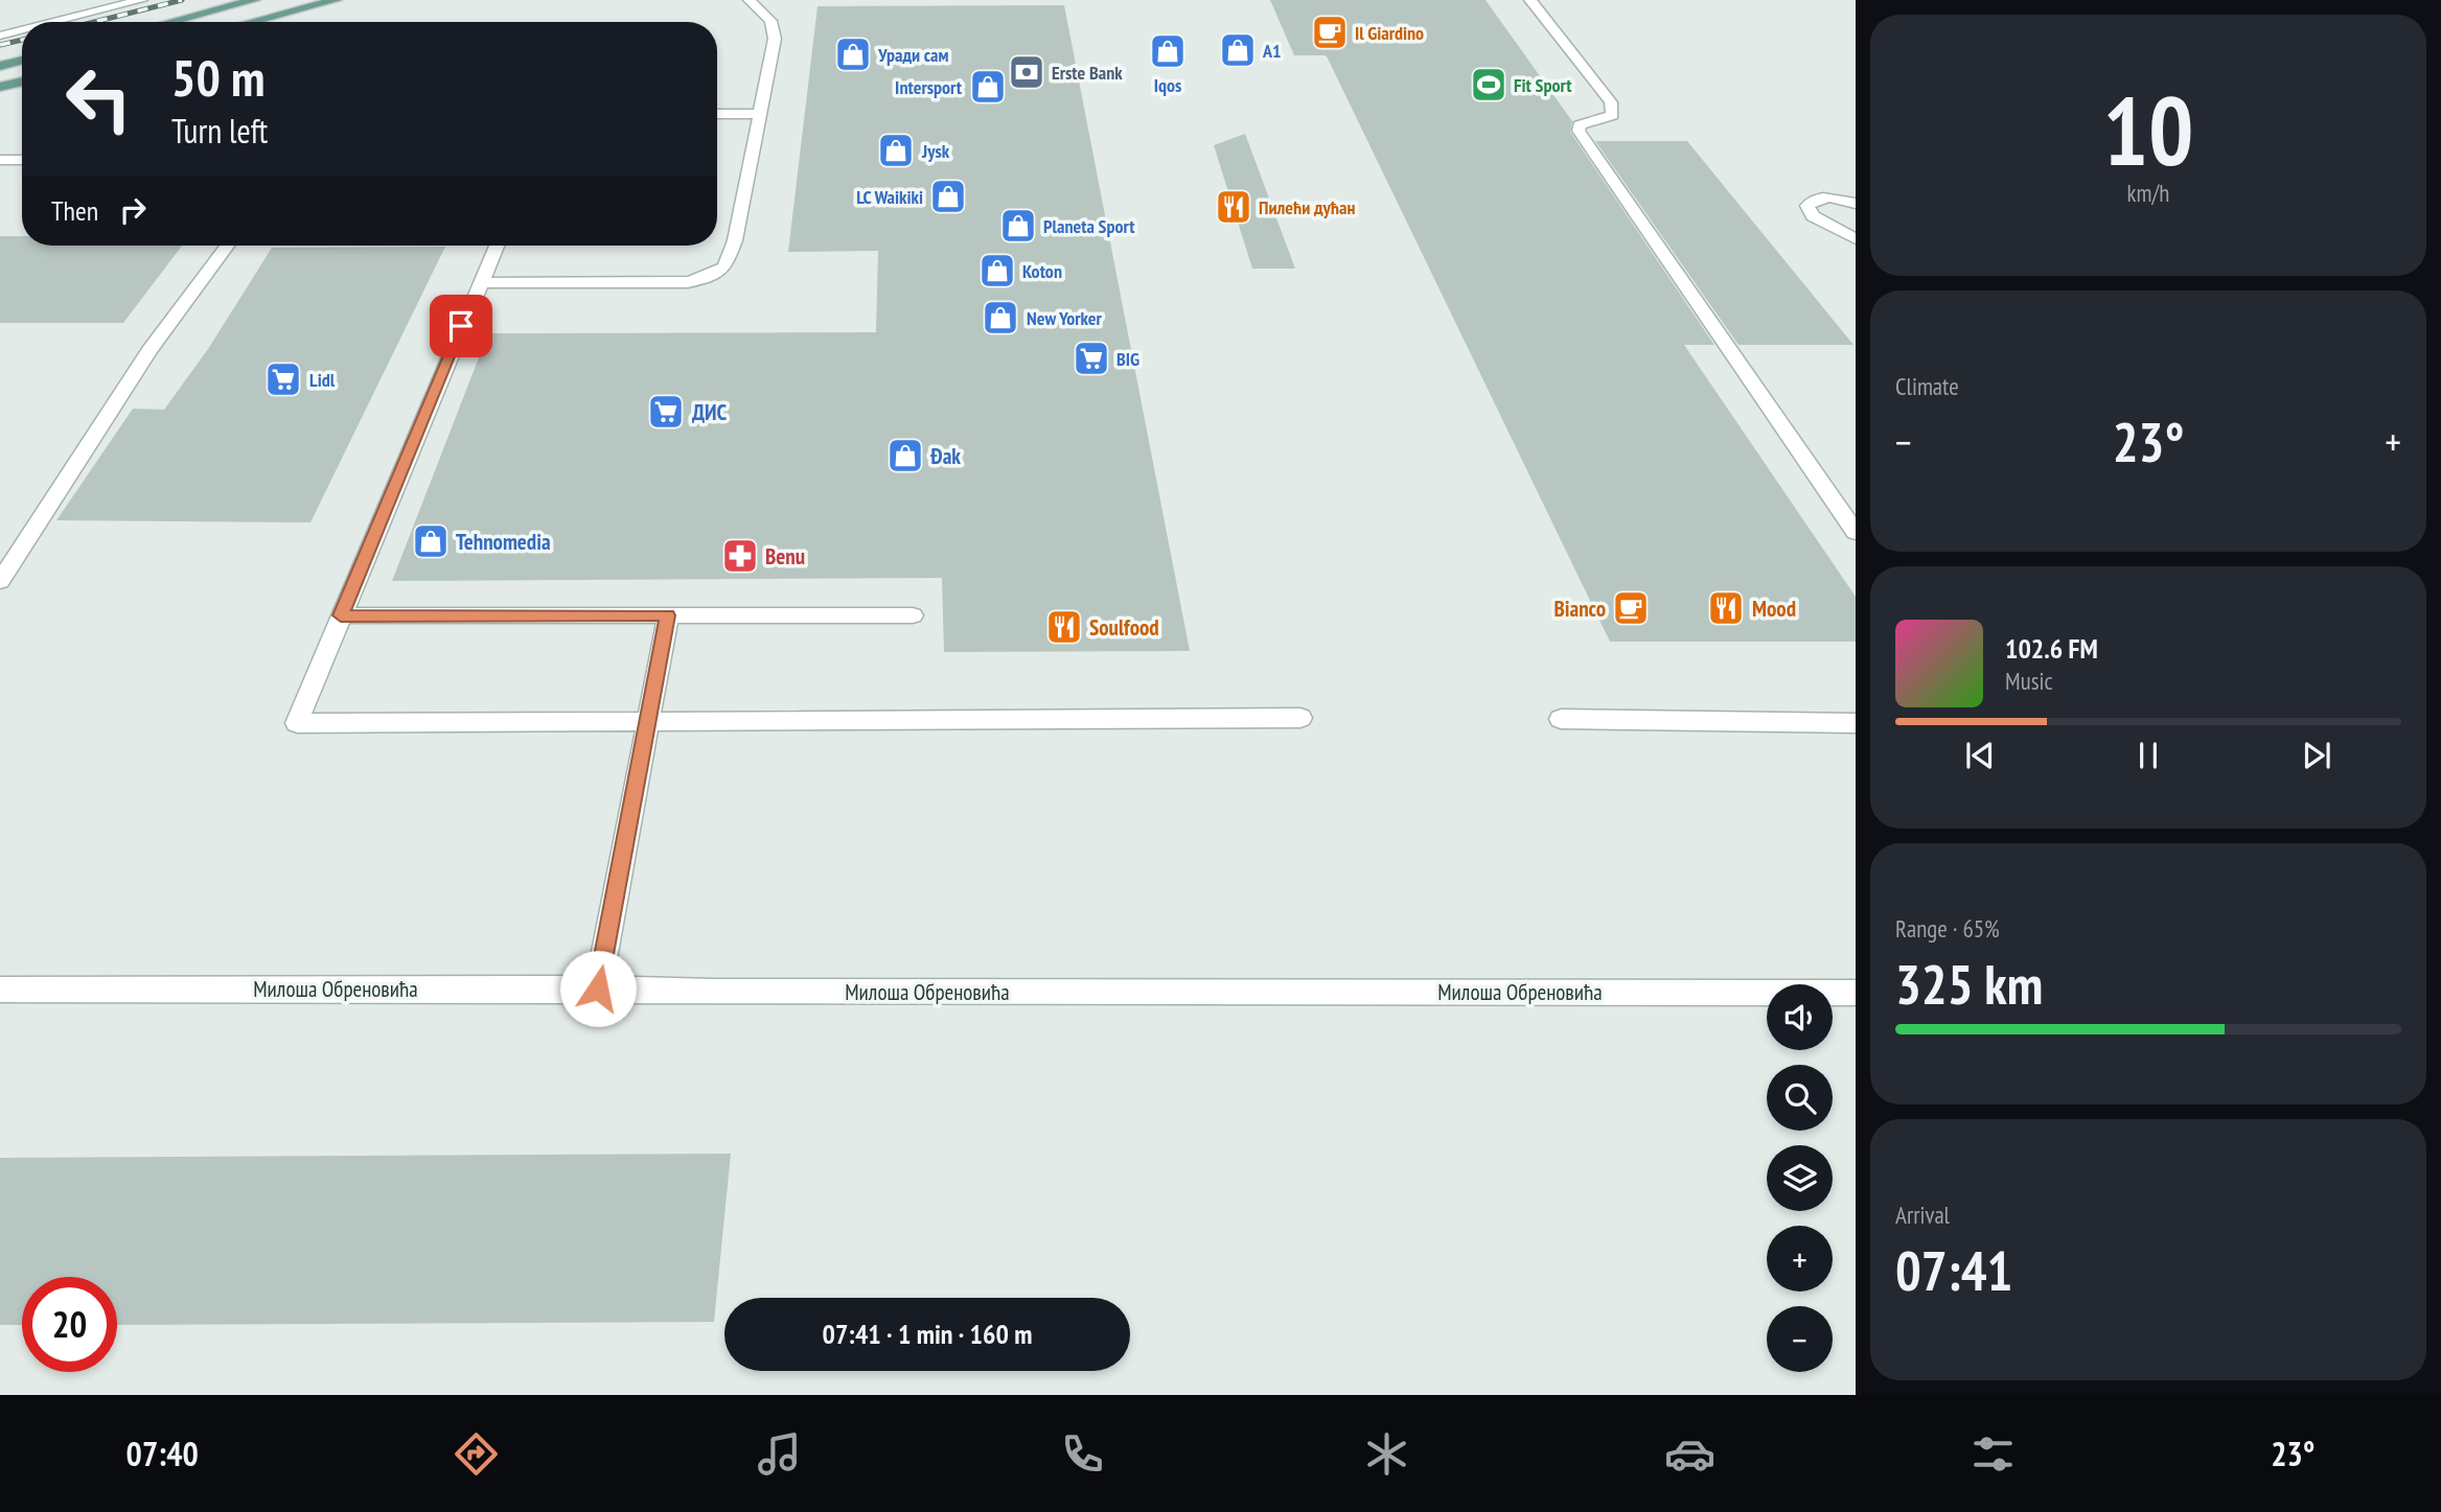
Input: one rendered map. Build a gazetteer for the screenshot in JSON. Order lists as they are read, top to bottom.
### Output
{
  "streets": {
    "street": ["Милоша Обреновића"]
  },
  "places": {
    "cafe": ["Il Giardino", "Bianco"],
    "shop": [
      "A1",
      "Iqos",
      "Уради сам",
      "Intersport",
      "Jysk",
      "LC Waikiki",
      "Planeta Sport",
      "Koton",
      "New Yorker",
      "Đak",
      "Tehnomedia"
    ],
    "bank": ["Erste Bank"],
    "sports": ["Fit Sport"],
    "restaurant": ["Пилећи дућан", "Mood", "Soulfood"],
    "supermarket": ["BIG", "Lidl", "ДИС"],
    "pharmacy": ["Benu"]
  },
  "page": {
    "tile": [
      ["10", "km/h"],
      "Climate",
      ["Range · 65%", "325 km"],
      ["Arrival", "07:41"]
    ],
    "turn": ["50 m", "Turn left"],
    "then": "Then",
    "heat": ["−", "23°", "+"],
    "song": ["102.6 FM", "Music"],
    "map_buttons": ["+", "−"],
    "limit": "20",
    "trip": "07:41 · 1 min · 160 m",
    "tabs": ["07:40", "23°"]
  }
}
